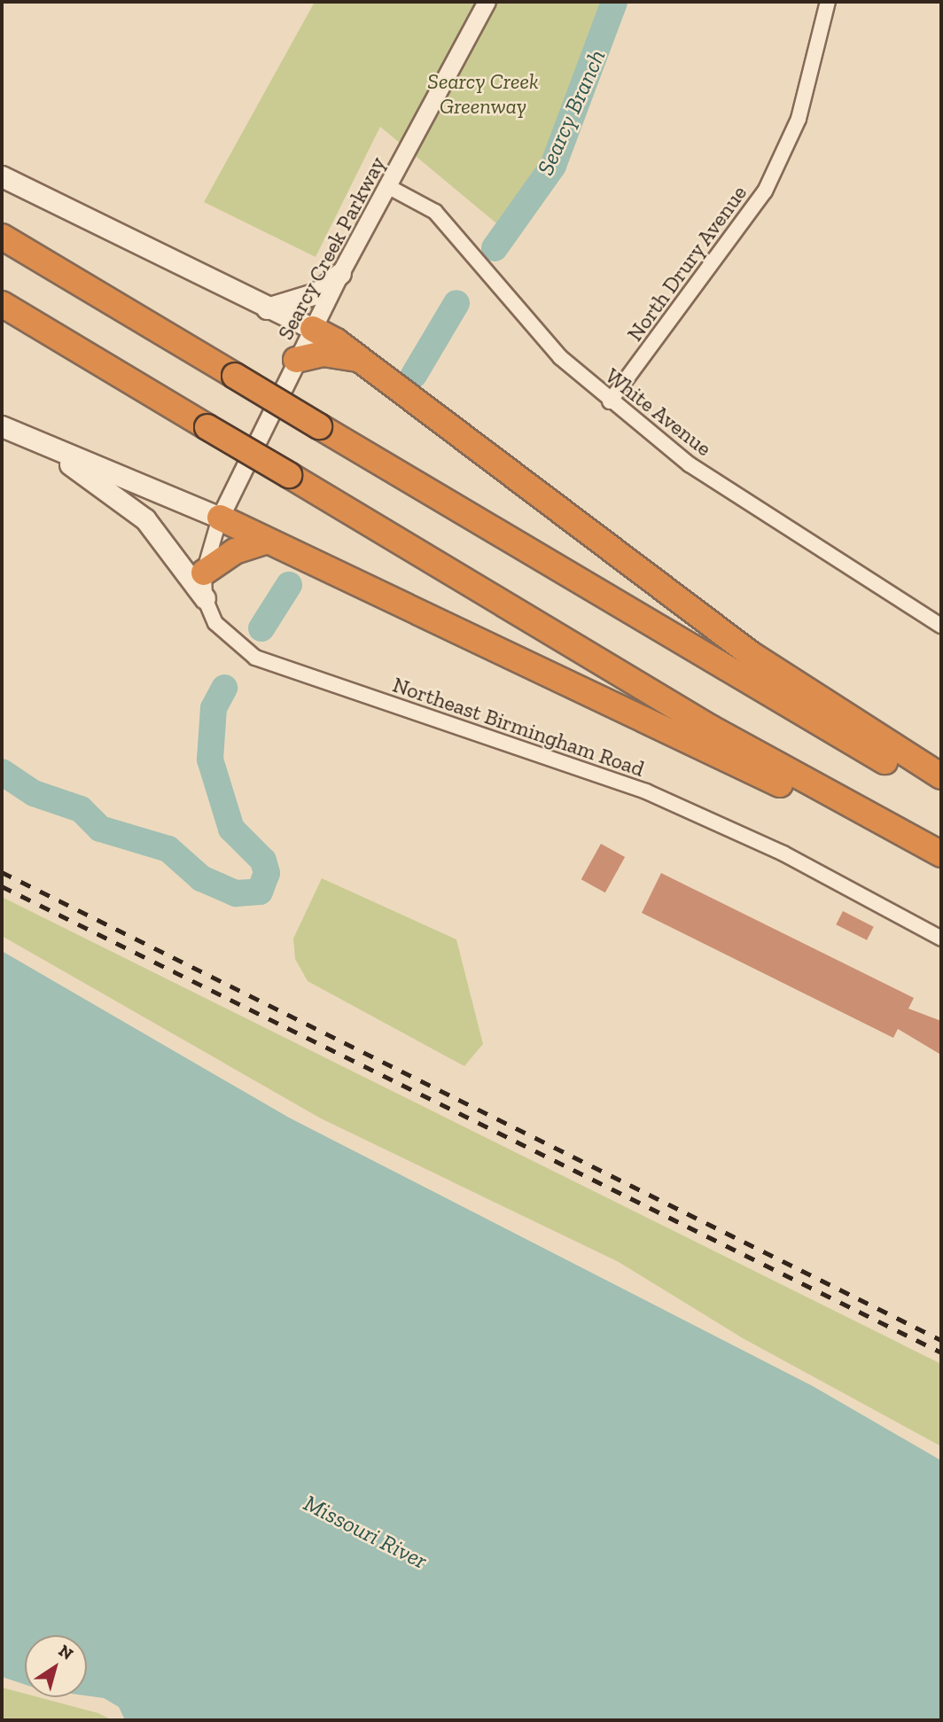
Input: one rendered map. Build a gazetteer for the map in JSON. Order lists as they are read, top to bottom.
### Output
{
  "streets": {
    "street": [
      "Searcy Creek Parkway",
      "North Drury Avenue",
      "White Avenue",
      "Northeast Birmingham Road"
    ]
  },
  "crossings": [
    ["Searcy Creek Parkway", "White Avenue"],
    ["Searcy Creek Parkway", "Northeast Birmingham Road"],
    ["North Drury Avenue", "White Avenue"]
  ],
  "water": ["Searcy Branch", "Missouri River"],
  "parks": ["Searcy Creek Greenway"],
  "north": "top right"
}
